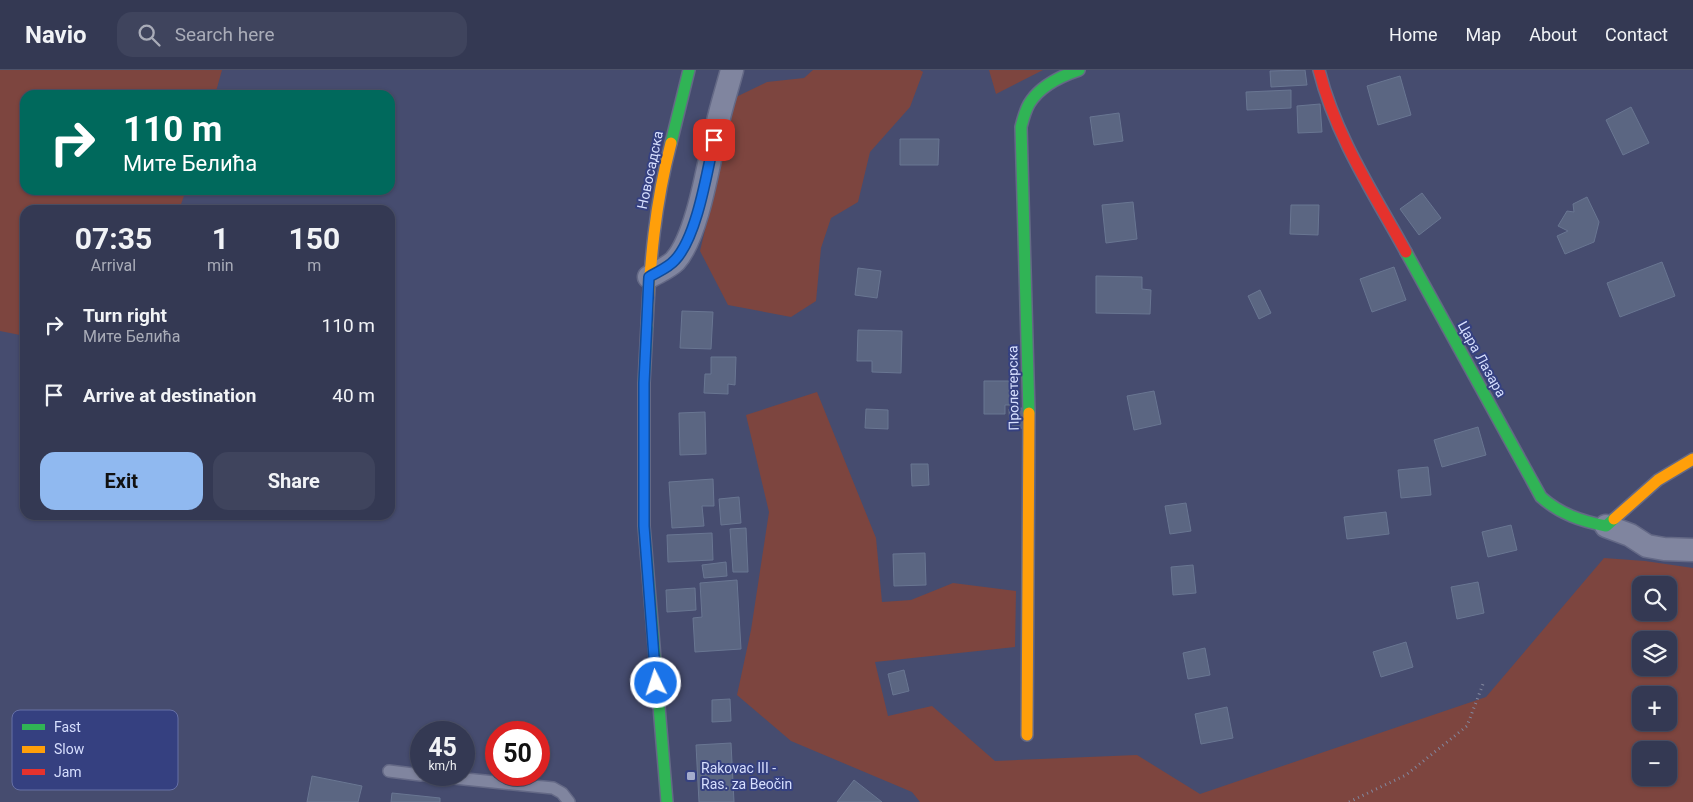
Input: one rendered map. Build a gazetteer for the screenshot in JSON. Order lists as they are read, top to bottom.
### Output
{
  "streets": {
    "street": ["Новосадска", "Цара Лазара", "Пролетерска"]
  },
  "places": {
    "transit": ["Rakovac III - Ras. za Beočin"]
  },
  "legend": ["Fast", "Slow", "Jam"],
  "page": {
    "header": "Navio",
    "search": "Search here",
    "nav": [
      "Home",
      "Map",
      "About",
      "Contact"
    ],
    "turn": ["110 m", "Мите Белића"],
    "eta": [
      "07:35",
      "Arrival",
      "1",
      "min",
      "150",
      "m"
    ],
    "list": [
      {
        "name": "Turn right",
        "note": "Мите Белића",
        "value": "110 m"
      },
      {
        "name": "Arrive at destination",
        "value": "40 m"
      }
    ],
    "buttons": ["Exit", "Share"],
    "map_buttons": ["+", "−"],
    "speed": "45 km/h",
    "limit": "50"
  }
}
